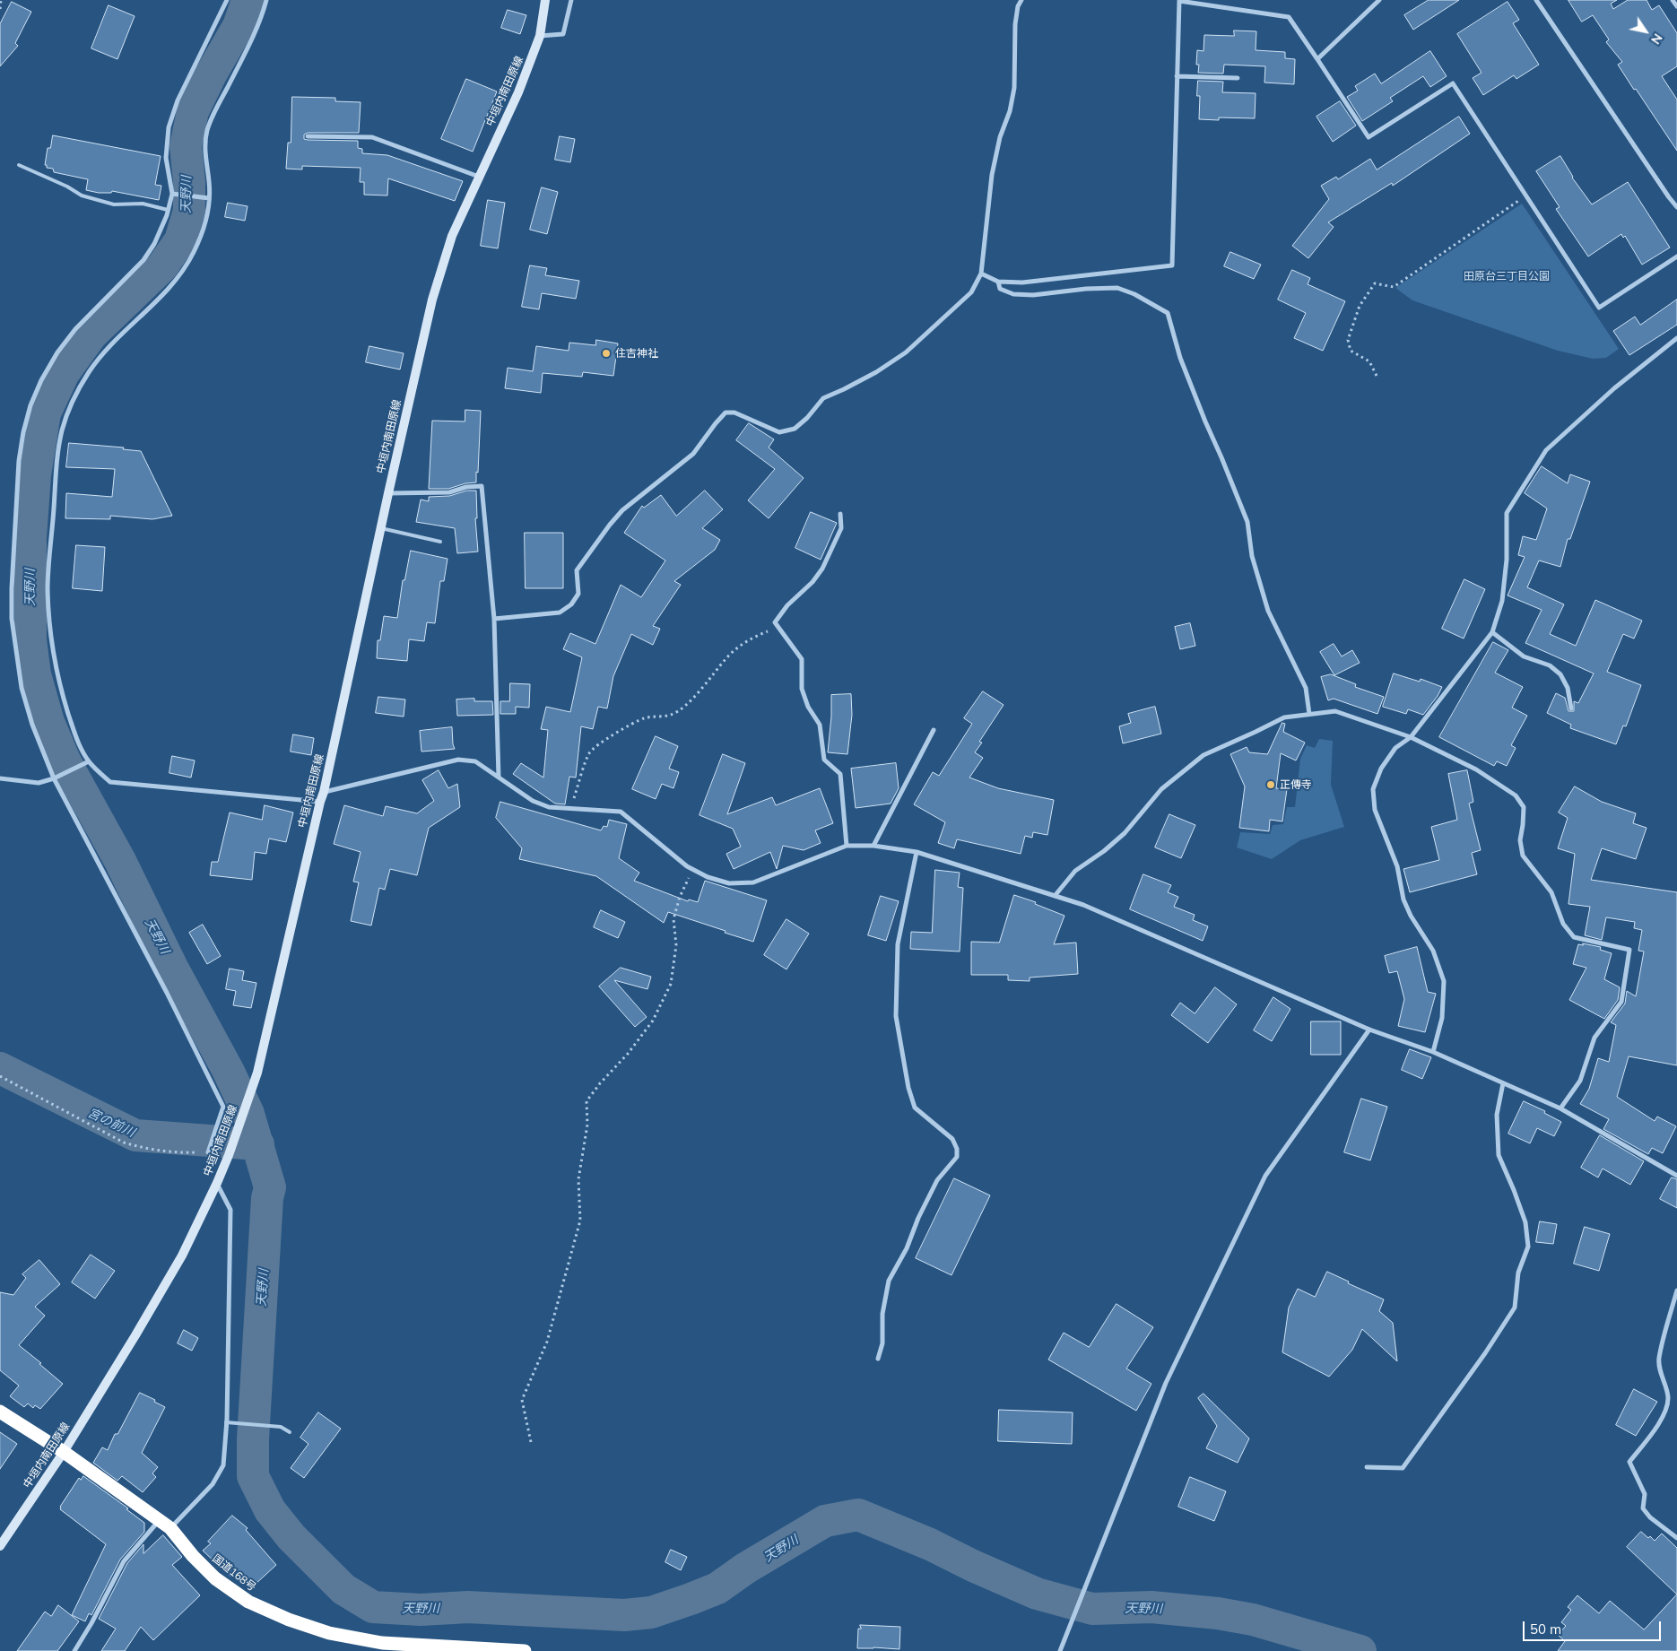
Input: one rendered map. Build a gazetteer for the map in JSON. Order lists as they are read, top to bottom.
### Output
{
  "streets": {
    "highway": ["国道168号"],
    "main road": ["中垣内南田原線"]
  },
  "crossings": [
    ["中垣内南田原線", "国道168号"]
  ],
  "water": ["天野川", "宮の前川"],
  "parks": ["田原台三丁目公園"],
  "places": ["住吉神社", "正傳寺"],
  "scale_bar": "50 m",
  "north": "bottom right"
}
